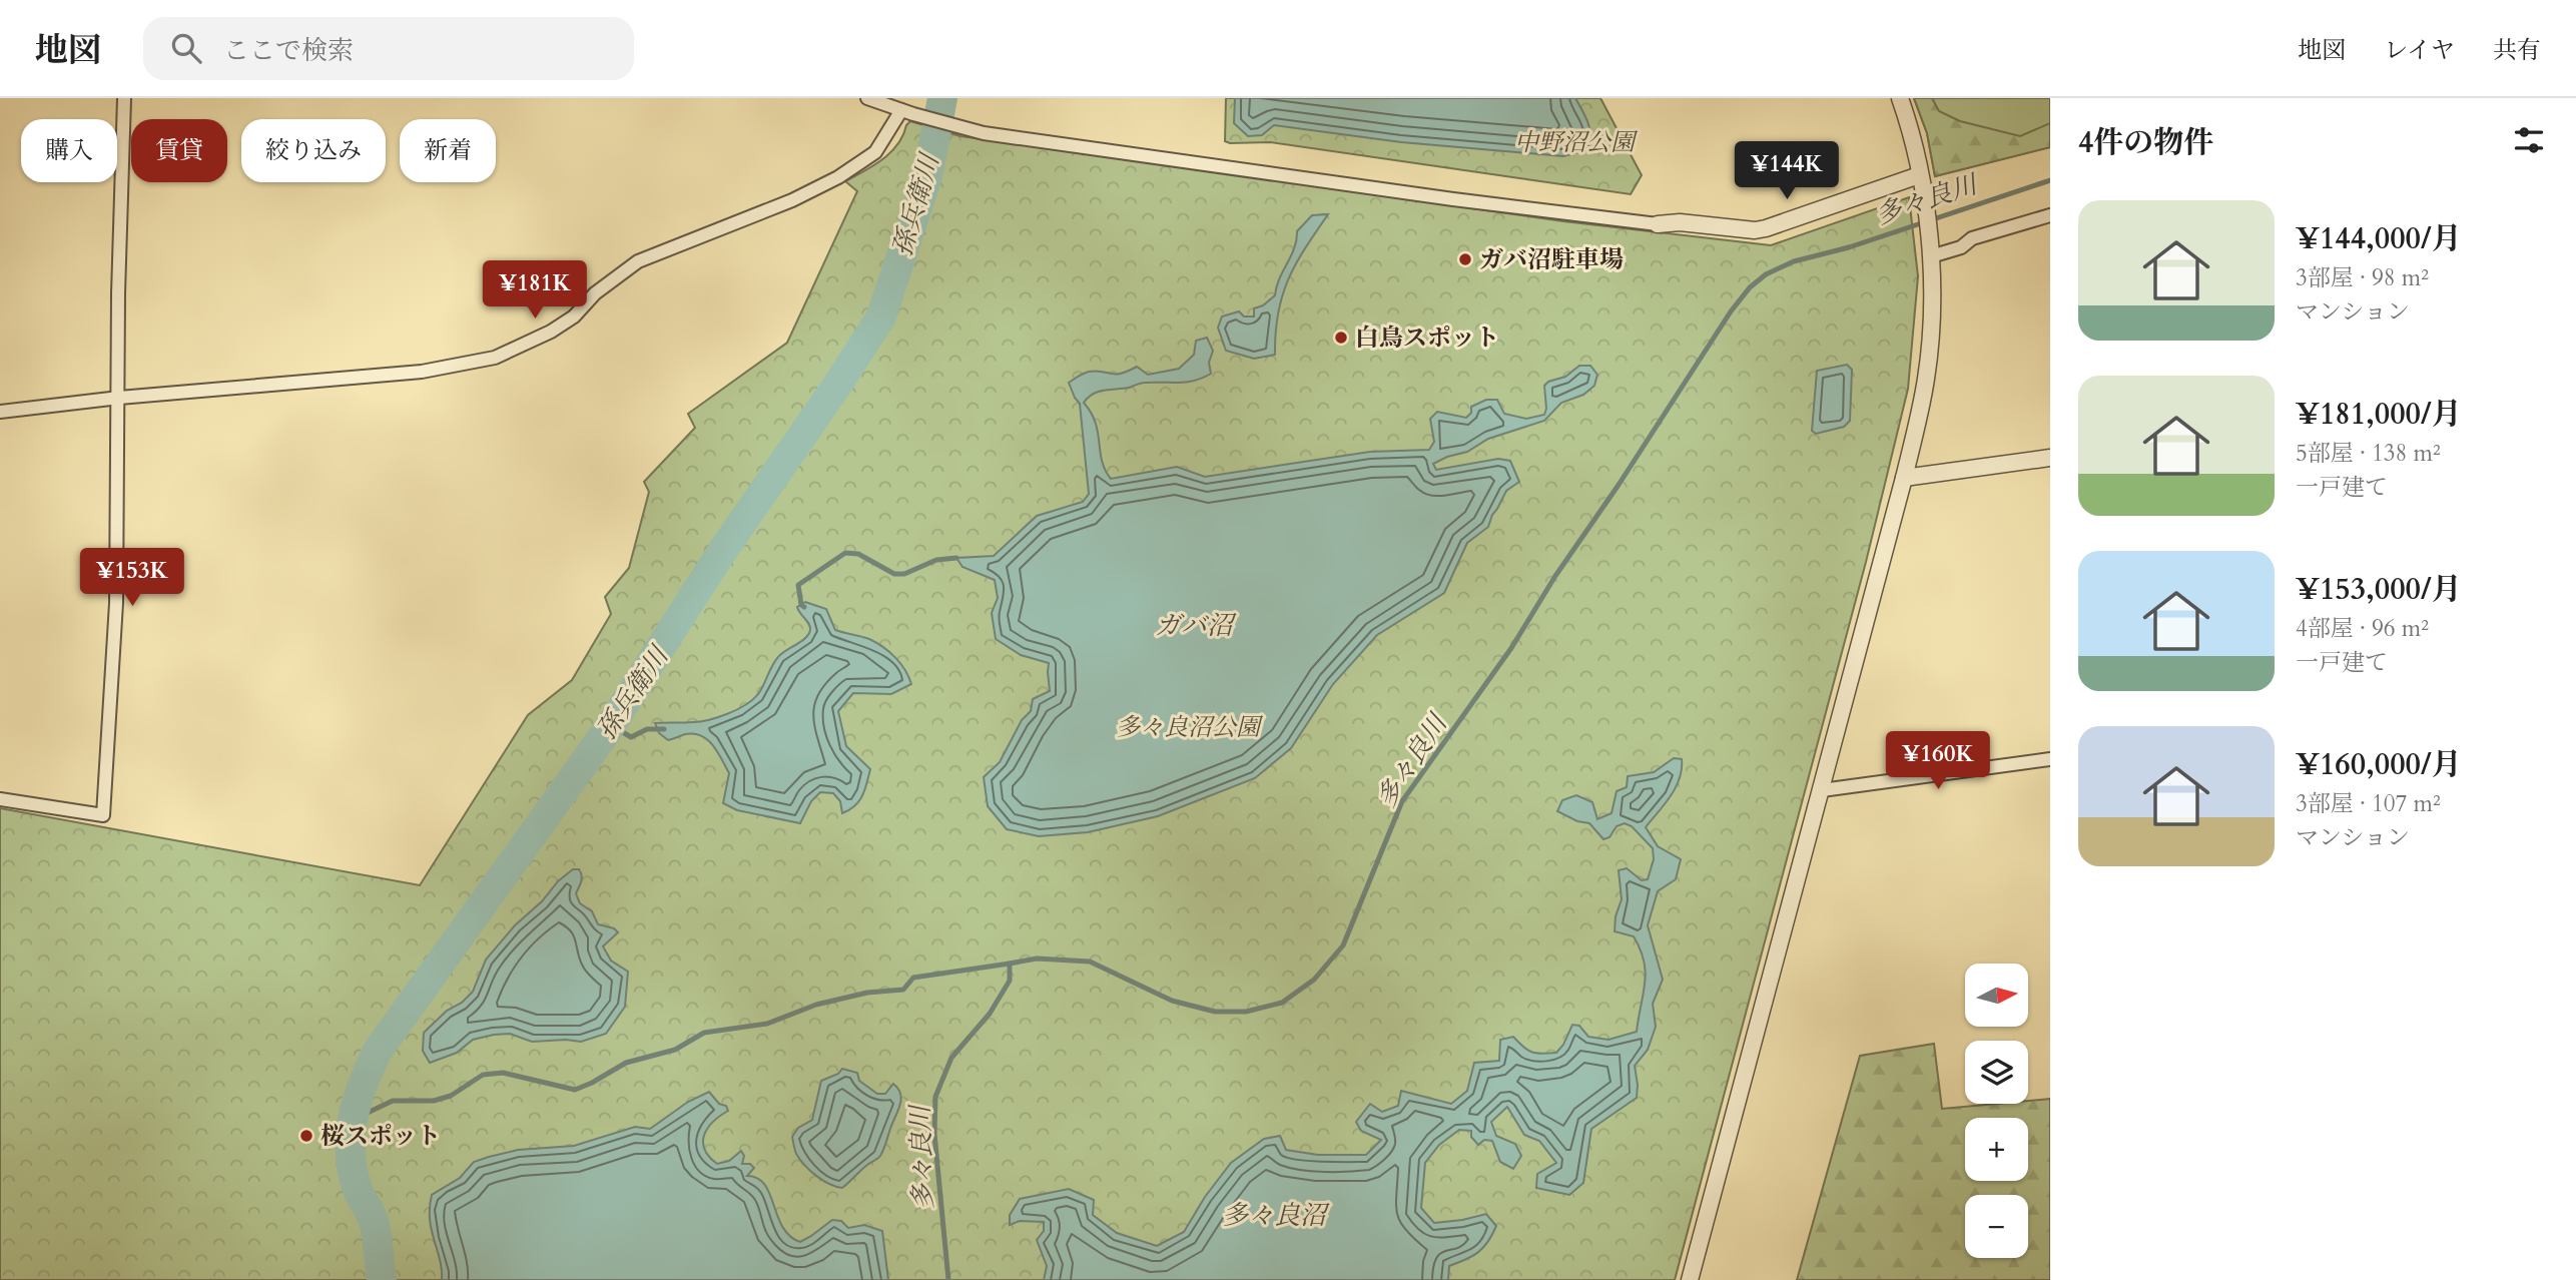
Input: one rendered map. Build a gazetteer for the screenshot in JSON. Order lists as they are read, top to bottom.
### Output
{
  "water": [
    "多々良川",
    "孫兵衛川",
    "ガバ沼",
    "多々良沼"
  ],
  "parks": ["中野沼公園", "多々良沼公園"],
  "places": ["ガバ沼駐車場", "白鳥スポット", "桜スポット"],
  "north": "right",
  "page": {
    "header": "地図",
    "search": "ここで検索",
    "nav": ["地図", "レイヤ", "共有"],
    "heading": "4件の物件",
    "chip": [
      "購入",
      "賃貸",
      "絞り込み",
      "新着"
    ],
    "price": [
      "¥144K",
      "¥181K",
      "¥153K",
      "¥160K"
    ],
    "list": [
      {
        "name": "¥144,000/月",
        "note": "3部屋 · 98 m² · マンション"
      },
      {
        "name": "¥181,000/月",
        "note": "5部屋 · 138 m² · 一戸建て"
      },
      {
        "name": "¥153,000/月",
        "note": "4部屋 · 96 m² · 一戸建て"
      },
      {
        "name": "¥160,000/月",
        "note": "3部屋 · 107 m² · マンション"
      }
    ],
    "map_buttons": ["+", "−"]
  }
}
